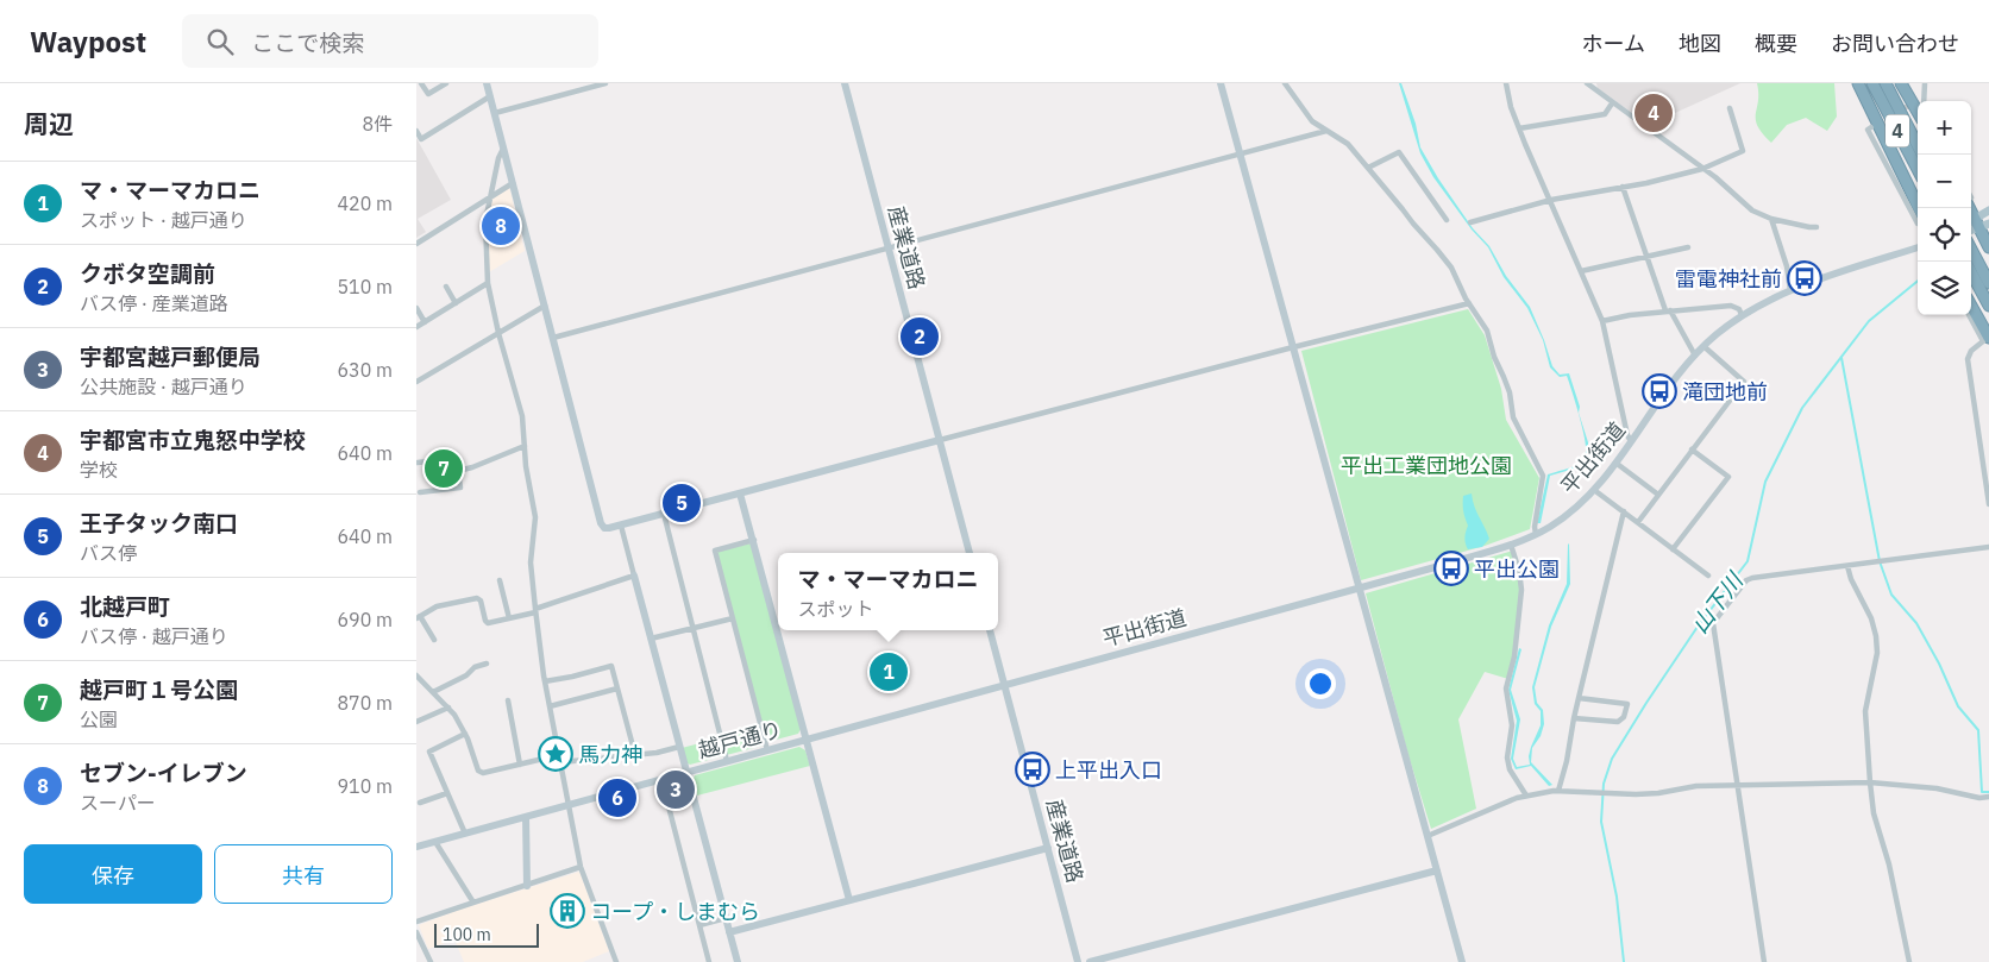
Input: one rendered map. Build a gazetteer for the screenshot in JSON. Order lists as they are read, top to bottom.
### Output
{
  "streets": {
    "highway": ["4"],
    "street": ["産業道路", "平出街道", "越戸通り"]
  },
  "crossings": [
    ["産業道路", "平出街道"],
    ["産業道路", "越戸通り"],
    ["平出街道", "越戸通り"]
  ],
  "water": ["山下川"],
  "parks": ["平出工業団地公園"],
  "places": {
    "bus stop": [
      "雷電神社前",
      "滝団地前",
      "平出公園",
      "上平出入口"
    ],
    "place": ["馬力神"],
    "building": ["コープ・しまむら"]
  },
  "scale_bar": "100 m",
  "page": {
    "header": "Waypost",
    "search": "ここで検索",
    "nav": [
      "ホーム",
      "地図",
      "概要",
      "お問い合わせ"
    ],
    "heading": ["周辺", "8件"],
    "pins": [
      "4",
      "8",
      "2",
      "7",
      "5",
      "1",
      "3",
      "6"
    ],
    "map_buttons": ["+", "−"],
    "list": [
      {
        "mark": "1",
        "name": "マ・マーマカロニ",
        "note": "スポット · 越戸通り",
        "value": "420 m"
      },
      {
        "mark": "2",
        "name": "クボタ空調前",
        "note": "バス停 · 産業道路",
        "value": "510 m"
      },
      {
        "mark": "3",
        "name": "宇都宮越戸郵便局",
        "note": "公共施設 · 越戸通り",
        "value": "630 m"
      },
      {
        "mark": "4",
        "name": "宇都宮市立鬼怒中学校",
        "note": "学校",
        "value": "640 m"
      },
      {
        "mark": "5",
        "name": "王子タック南口",
        "note": "バス停",
        "value": "640 m"
      },
      {
        "mark": "6",
        "name": "北越戸町",
        "note": "バス停 · 越戸通り",
        "value": "690 m"
      },
      {
        "mark": "7",
        "name": "越戸町１号公園",
        "note": "公園",
        "value": "870 m"
      },
      {
        "mark": "8",
        "name": "セブン-イレブン",
        "note": "スーパー",
        "value": "910 m"
      }
    ],
    "popup": ["マ・マーマカロニ", "スポット"],
    "buttons": ["保存", "共有"],
    "scale": "100 m"
  }
}
